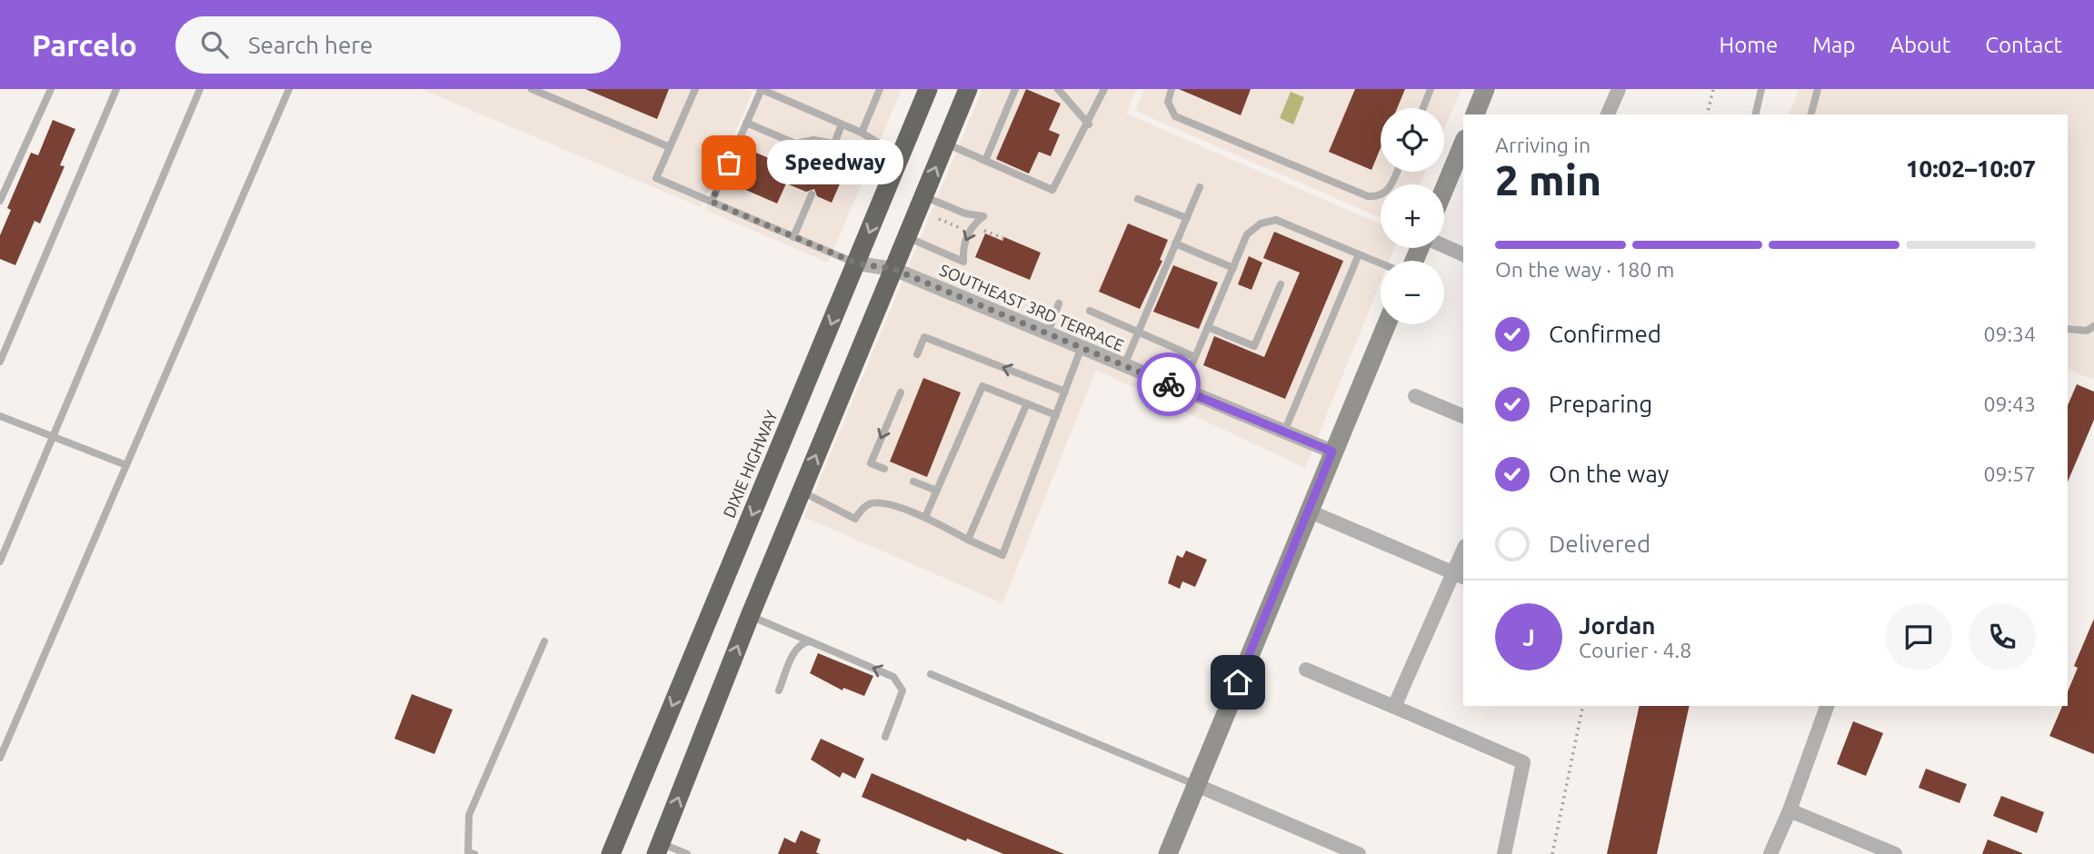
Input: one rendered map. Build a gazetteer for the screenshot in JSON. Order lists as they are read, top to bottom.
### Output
{
  "streets": {
    "highway": ["DIXIE HIGHWAY"],
    "street": ["SOUTHEAST 3RD TERRACE"]
  },
  "crossings": [
    ["SOUTHEAST 3RD TERRACE", "DIXIE HIGHWAY"]
  ],
  "places": ["Speedway"],
  "page": {
    "header": "Parcelo",
    "search": "Search here",
    "nav": [
      "Home",
      "Map",
      "About",
      "Contact"
    ],
    "map_buttons": ["+", "−"],
    "heading": ["2 min", "Arriving in", "10:02–10:07"],
    "panel": ["Jordan", "Courier · 4.8"],
    "bubble": "Speedway",
    "bar": "On the way · 180 m",
    "list": [
      ["Confirmed", "09:34"],
      ["Preparing", "09:43"],
      ["On the way", "09:57"],
      "Delivered"
    ],
    "round": "J"
  }
}
